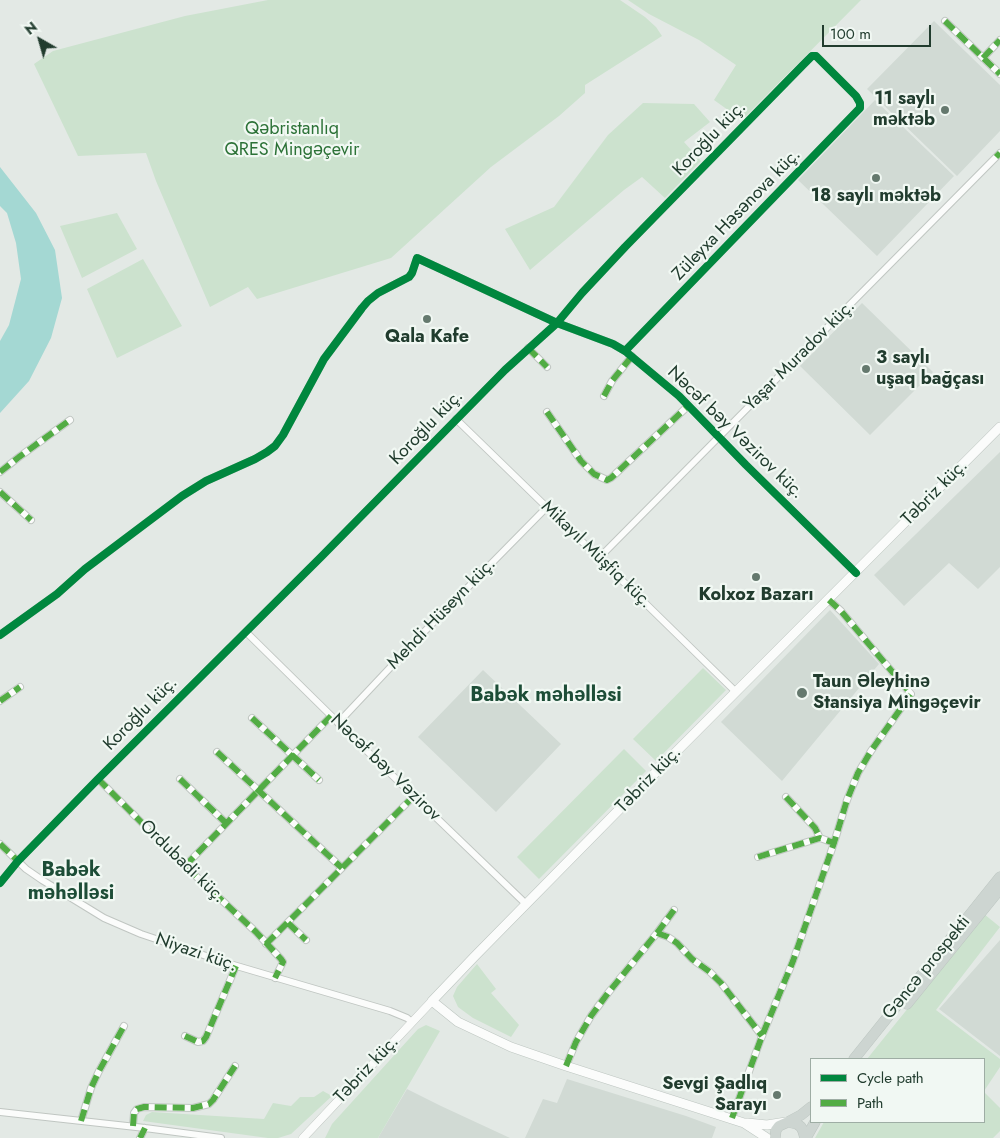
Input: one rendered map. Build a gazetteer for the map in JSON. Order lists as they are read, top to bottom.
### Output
{
  "streets": {
    "main road": ["Təbriz küç.", "Gəncə prospekti"],
    "street": [
      "Koroğlu küç.",
      "Züleyxa Həsənova küç.",
      "Yaşar Muradov küç.",
      "Nəcəf bəy Vəzirov küç.",
      "Mikayıl Müşfiq küç.",
      "Mehdi Hüseyn küç.",
      "Nəcəf bəy Vəzirov",
      "Ordubadi küç.",
      "Niyazi küç."
    ]
  },
  "crossings": [
    ["Koroğlu küç.", "Züleyxa Həsənova küç."],
    ["Koroğlu küç.", "Nəcəf bəy Vəzirov küç."],
    ["Koroğlu küç.", "Mikayıl Müşfiq küç."],
    ["Koroğlu küç.", "Nəcəf bəy Vəzirov"],
    ["Koroğlu küç.", "Ordubadi küç."],
    ["Koroğlu küç.", "Niyazi küç."],
    ["Züleyxa Həsənova küç.", "Nəcəf bəy Vəzirov küç."],
    ["Yaşar Muradov küç.", "Nəcəf bəy Vəzirov küç."],
    ["Yaşar Muradov küç.", "Mikayıl Müşfiq küç."],
    ["Nəcəf bəy Vəzirov küç.", "Təbriz küç."],
    ["Təbriz küç.", "Mikayıl Müşfiq küç."],
    ["Təbriz küç.", "Nəcəf bəy Vəzirov"],
    ["Təbriz küç.", "Niyazi küç."],
    ["Mikayıl Müşfiq küç.", "Mehdi Hüseyn küç."],
    ["Mehdi Hüseyn küç.", "Nəcəf bəy Vəzirov"],
    ["Ordubadi küç.", "Niyazi küç."]
  ],
  "districts": ["Babək məhəlləsi", "Babək məhəlləsi"],
  "parks": ["Qəbristanlıq QRES Mingəçevir"],
  "places": [
    "11 saylı məktəb",
    "18 saylı məktəb",
    "Qala Kafe",
    "3 saylı uşaq bağçası",
    "Kolxoz Bazarı",
    "Taun Əleyhinə Stansiya Mingəçevir",
    "Sevgi Şadlıq Sarayı"
  ],
  "legend": ["Cycle path", "Path"],
  "scale_bar": "100 m",
  "north": "top left"
}
